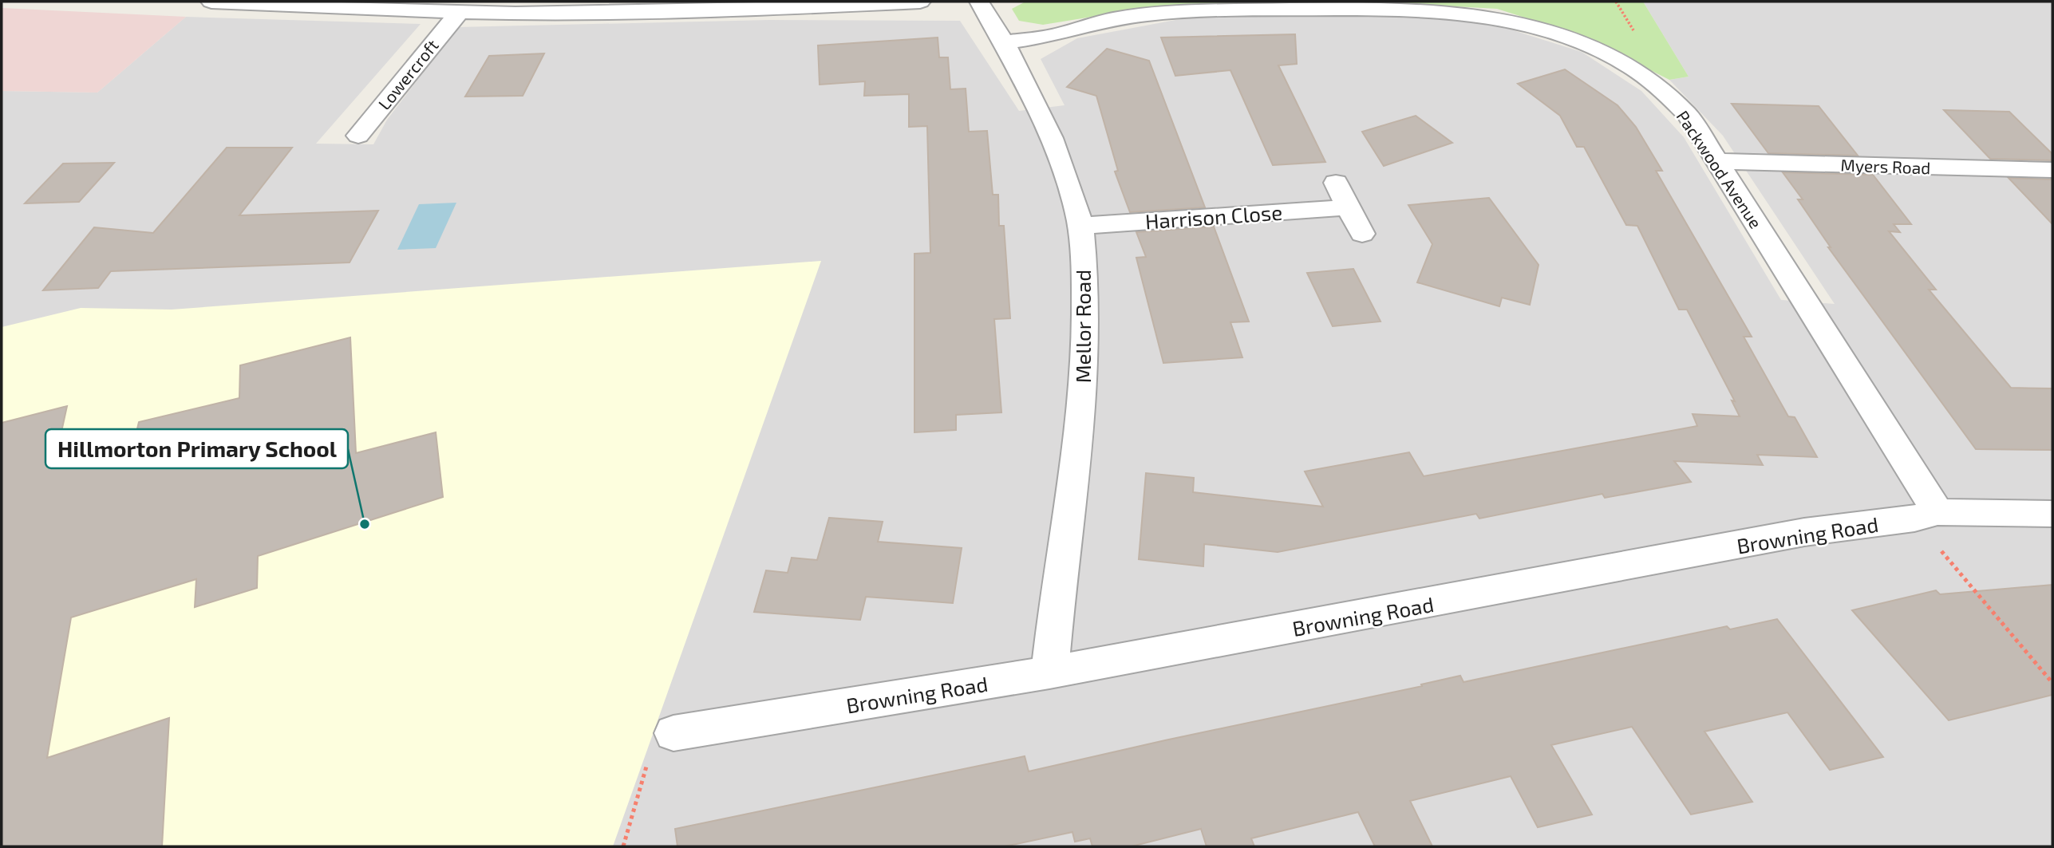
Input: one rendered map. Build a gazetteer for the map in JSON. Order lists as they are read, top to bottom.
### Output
{
  "streets": {
    "street": [
      "Lowercroft",
      "Myers Road",
      "Packwood Avenue",
      "Harrison Close",
      "Mellor Road",
      "Browning Road"
    ]
  },
  "crossings": [
    ["Myers Road", "Packwood Avenue"],
    ["Packwood Avenue", "Mellor Road"],
    ["Packwood Avenue", "Browning Road"],
    ["Harrison Close", "Mellor Road"],
    ["Mellor Road", "Browning Road"]
  ],
  "places": ["Hillmorton Primary School"]
}
